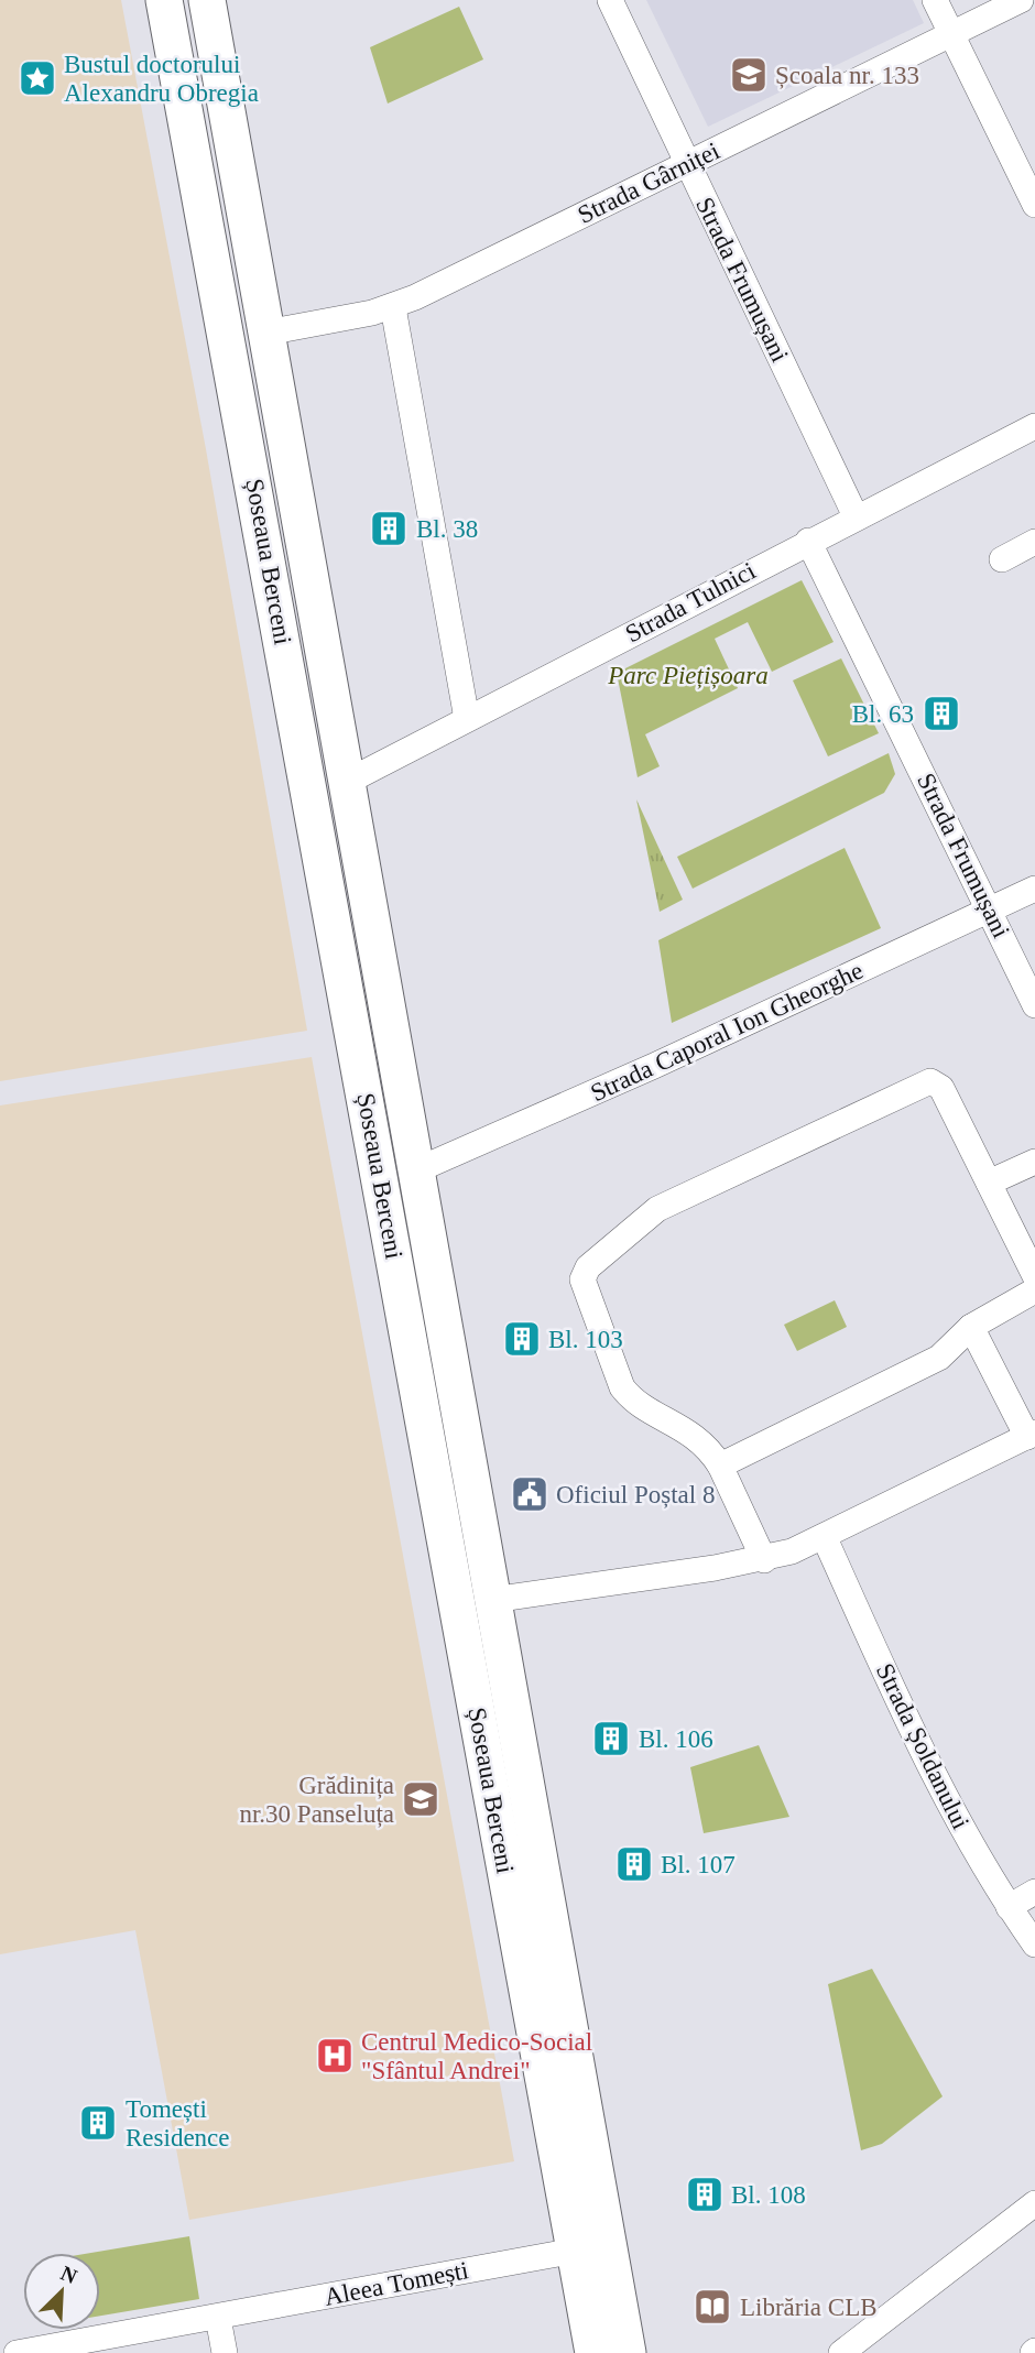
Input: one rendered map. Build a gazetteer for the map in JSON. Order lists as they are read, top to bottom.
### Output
{
  "streets": {
    "main road": ["Șoseaua Berceni"],
    "street": [
      "Strada Gârniței",
      "Strada Frumușani",
      "Strada Tulnici",
      "Strada Caporal Ion Gheorghe",
      "Strada Șoldanului",
      "Aleea Tomești"
    ]
  },
  "crossings": [
    ["Strada Gârniței", "Strada Frumușani"],
    ["Strada Gârniței", "Șoseaua Berceni"],
    ["Strada Frumușani", "Strada Tulnici"],
    ["Strada Frumușani", "Strada Caporal Ion Gheorghe"],
    ["Șoseaua Berceni", "Strada Tulnici"],
    ["Șoseaua Berceni", "Strada Caporal Ion Gheorghe"],
    ["Șoseaua Berceni", "Aleea Tomești"]
  ],
  "parks": ["Parc Piețișoara"],
  "places": {
    "school or university": ["Școala nr. 133", "Grădinița nr.30 Panseluța"],
    "place": ["Bustul doctorului Alexandru Obregia"],
    "building": [
      "Bl. 38",
      "Bl. 63",
      "Bl. 103",
      "Bl. 106",
      "Bl. 107",
      "Tomești Residence",
      "Bl. 108"
    ],
    "public building": ["Oficiul Poștal 8"],
    "hospital": ["Centrul Medico-Social \"Sfântul Andrei\""],
    "library": ["Librăria CLB"]
  },
  "north": "top right"
}
